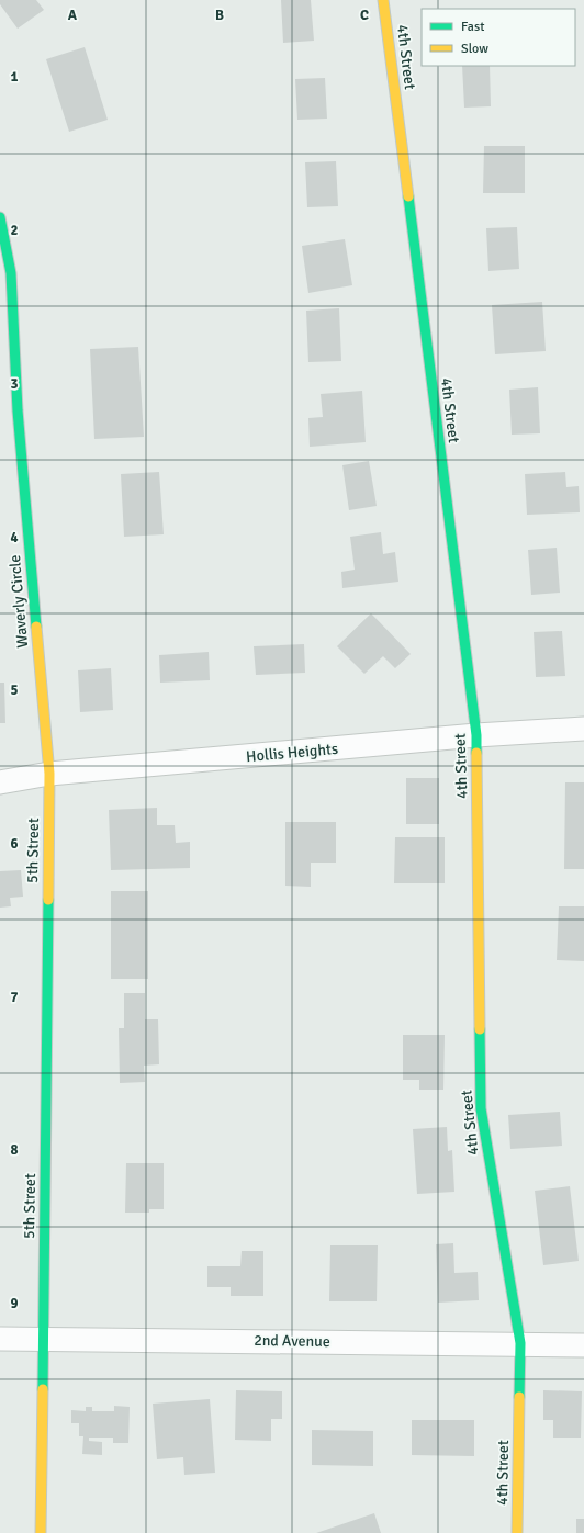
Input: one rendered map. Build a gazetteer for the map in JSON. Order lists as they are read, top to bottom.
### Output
{
  "streets": {
    "street": [
      "4th Street",
      "Waverly Circle",
      "Hollis Heights",
      "5th Street",
      "2nd Avenue"
    ]
  },
  "crossings": [
    ["4th Street", "Hollis Heights"],
    ["4th Street", "2nd Avenue"],
    ["Waverly Circle", "Hollis Heights"],
    ["Waverly Circle", "5th Street"],
    ["Hollis Heights", "5th Street"],
    ["5th Street", "2nd Avenue"]
  ],
  "legend": ["Fast", "Slow"],
  "grid": {
    "columns": ["A", "B", "C"],
    "rows": [
      "1",
      "2",
      "3",
      "4",
      "5",
      "6",
      "7",
      "8",
      "9"
    ]
  }
}
